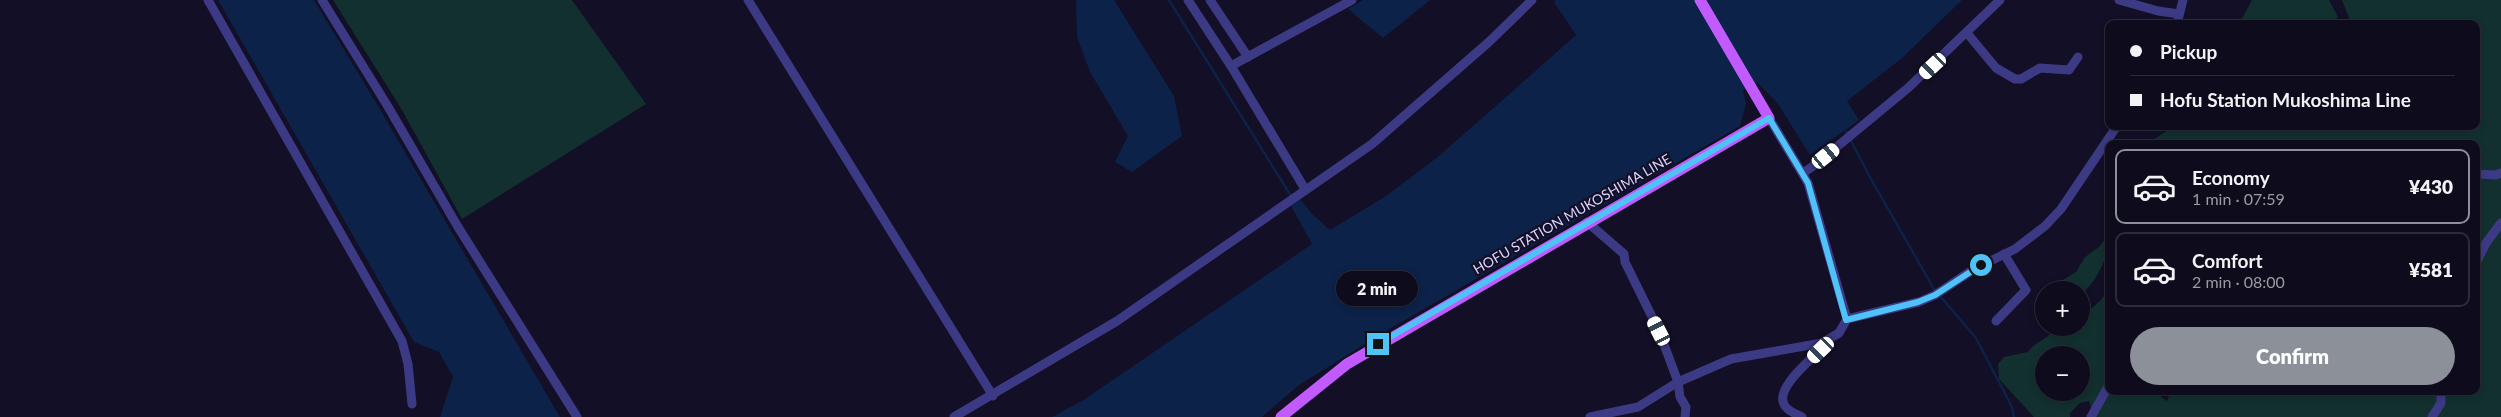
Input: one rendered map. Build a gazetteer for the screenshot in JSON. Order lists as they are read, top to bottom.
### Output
{
  "streets": {
    "main road": ["HOFU STATION MUKOSHIMA LINE"]
  },
  "page": {
    "banner": ["Pickup", "Hofu Station Mukoshima Line"],
    "list": [
      {
        "name": "Economy",
        "note": "1 min · 07:59",
        "value": "¥430"
      },
      {
        "name": "Comfort",
        "note": "2 min · 08:00",
        "value": "¥581"
      }
    ],
    "bubble": "2 min",
    "map_buttons": ["+", "−"],
    "buttons": "Confirm"
  }
}
